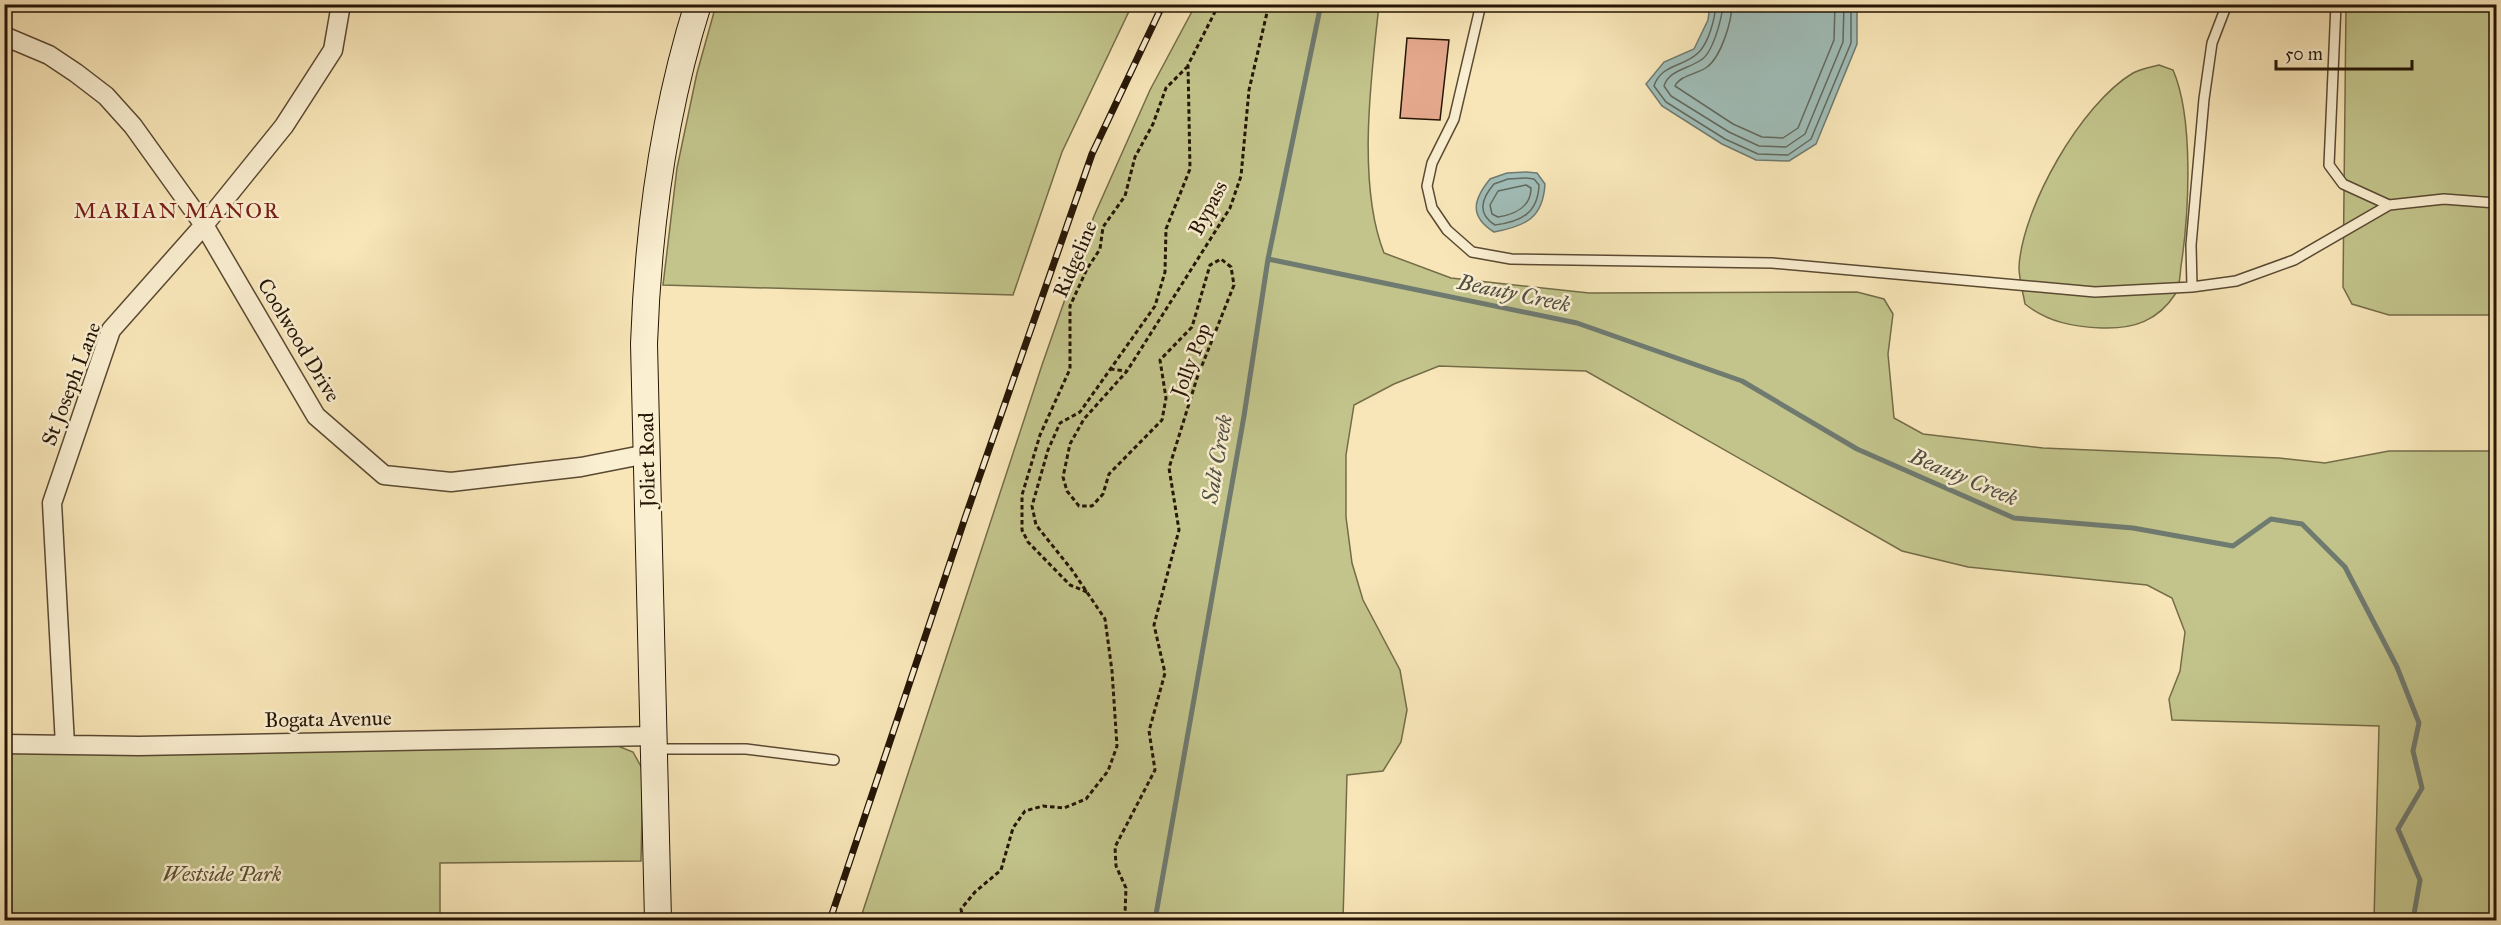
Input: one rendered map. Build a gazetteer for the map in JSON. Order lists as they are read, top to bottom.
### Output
{
  "streets": {
    "main road": ["Joliet Road"],
    "street": ["Coolwood Drive", "St Joseph Lane", "Bogata Avenue"],
    "path": ["Bypass", "Ridgeline", "Jolly Pop"]
  },
  "crossings": [
    ["Bypass", "Jolly Pop"],
    ["Coolwood Drive", "St Joseph Lane"],
    ["Coolwood Drive", "Joliet Road"],
    ["St Joseph Lane", "Bogata Avenue"],
    ["Joliet Road", "Bogata Avenue"]
  ],
  "districts": ["MARIAN MANOR"],
  "water": ["Beauty Creek", "Salt Creek"],
  "parks": ["Westside Park"],
  "scale_bar": "50 m"
}
